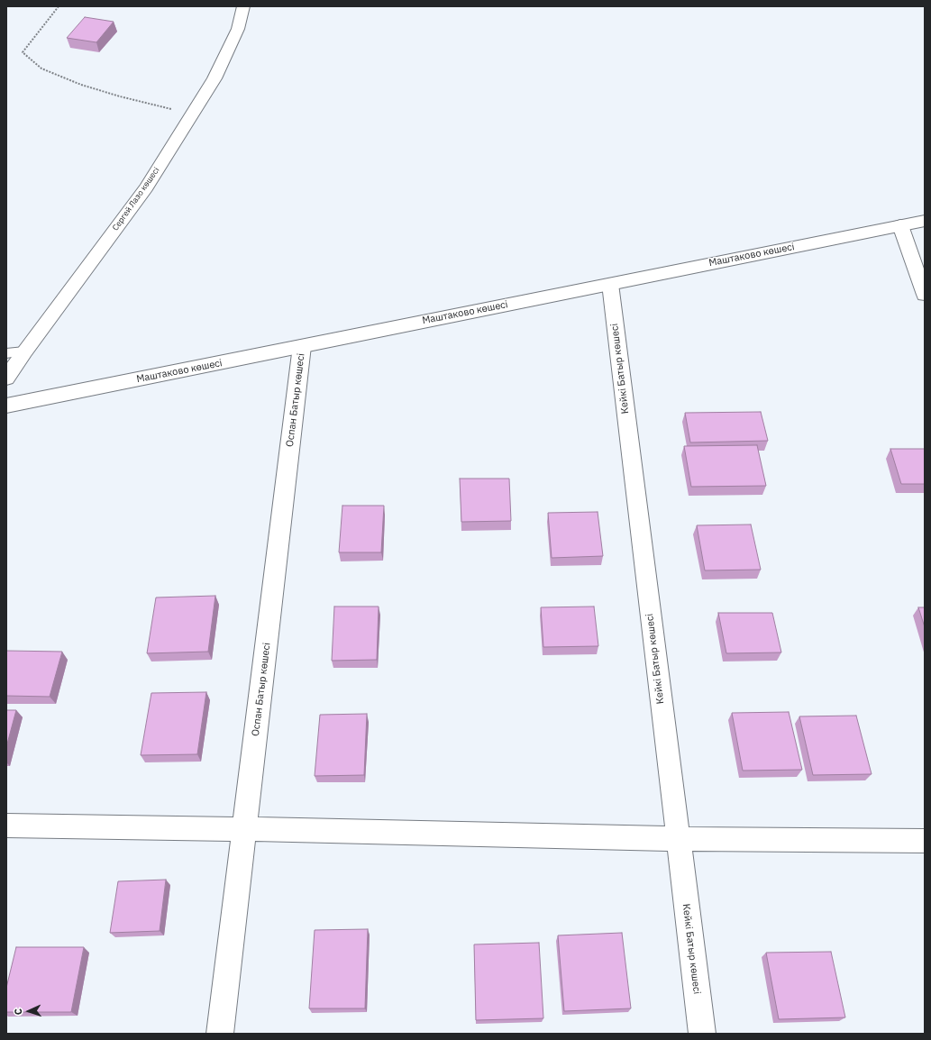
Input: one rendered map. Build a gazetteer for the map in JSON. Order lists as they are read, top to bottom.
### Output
{
  "streets": {
    "street": [
      "Сергей Лазо көшесі",
      "Маштаково көшесі",
      "Кейкі Батыр көшесі",
      "Оспан Батыр көшесі"
    ]
  },
  "crossings": [
    ["Маштаково көшесі", "Кейкі Батыр көшесі"],
    ["Маштаково көшесі", "Оспан Батыр көшесі"]
  ],
  "north": "left"
}
